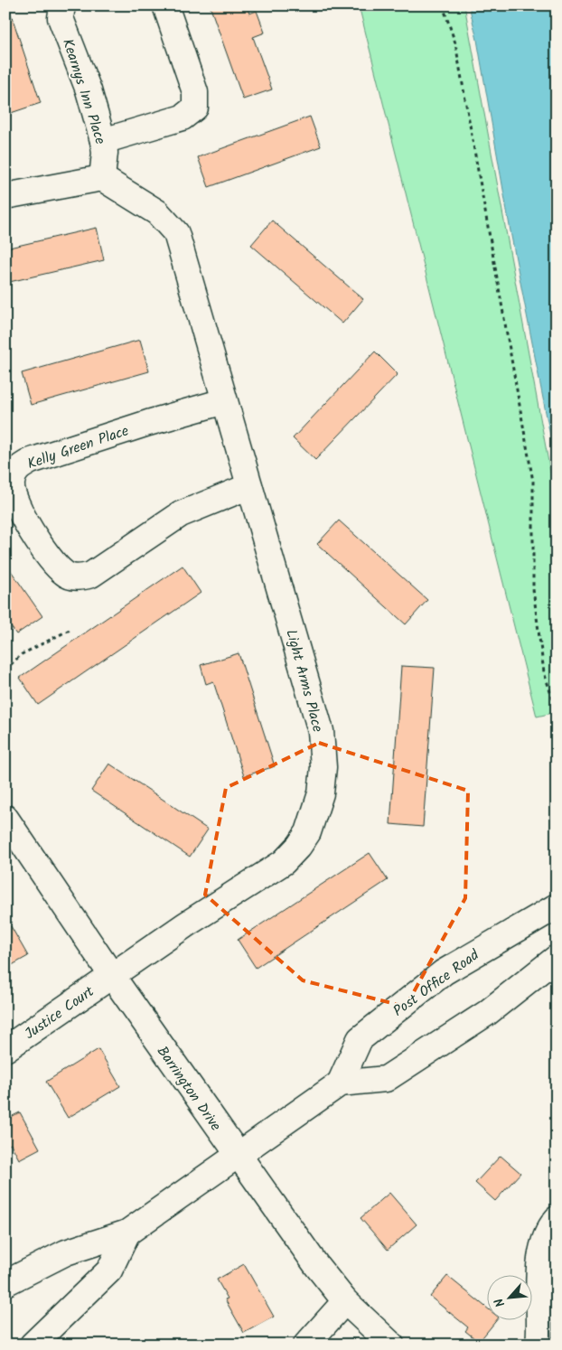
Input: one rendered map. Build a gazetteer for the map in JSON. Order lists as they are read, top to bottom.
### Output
{
  "streets": {
    "street": [
      "Kearnys Inn Place",
      "Kelly Green Place",
      "Light Arms Place",
      "Post Office Road",
      "Justice Court",
      "Barrington Drive"
    ]
  },
  "crossings": [
    ["Kearnys Inn Place", "Light Arms Place"],
    ["Kelly Green Place", "Light Arms Place"],
    ["Light Arms Place", "Justice Court"],
    ["Light Arms Place", "Barrington Drive"],
    ["Justice Court", "Barrington Drive"]
  ],
  "north": "bottom left"
}
